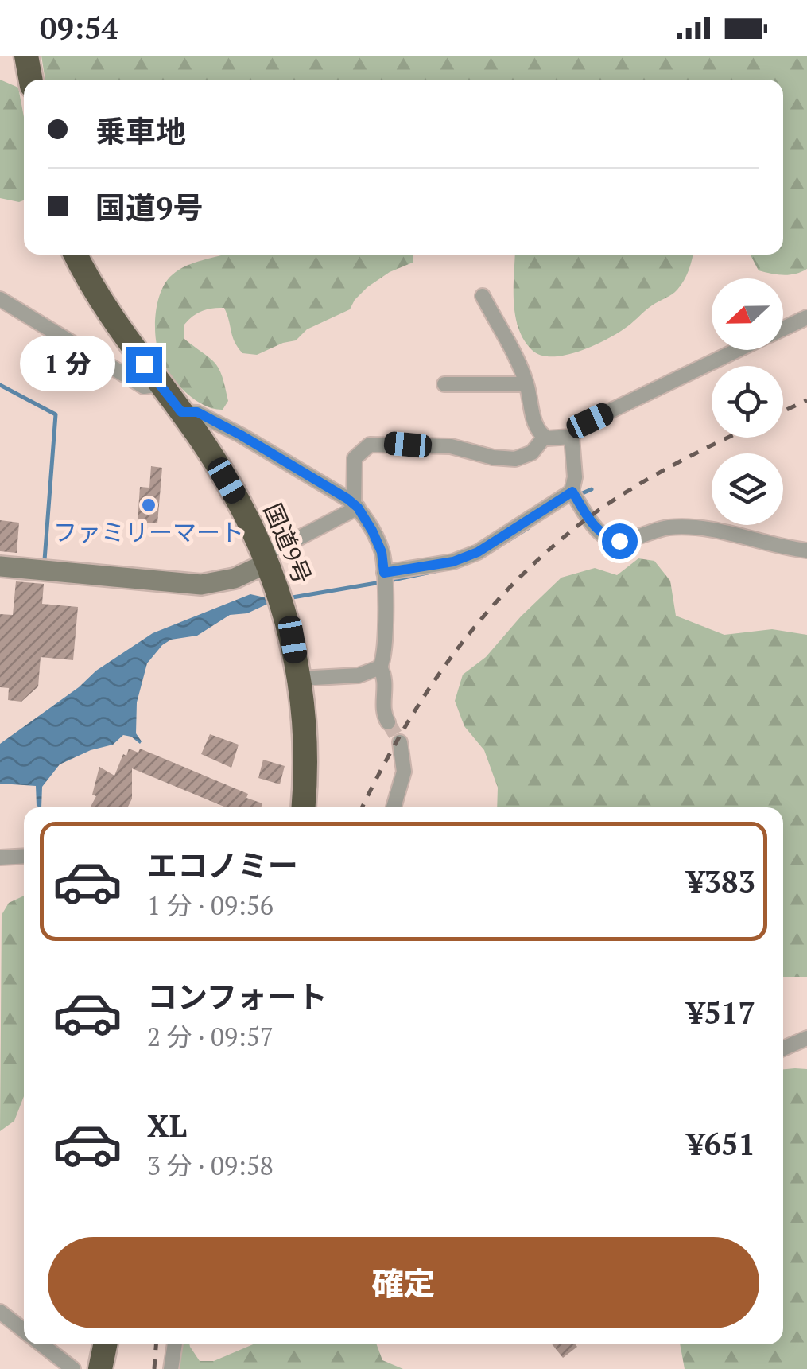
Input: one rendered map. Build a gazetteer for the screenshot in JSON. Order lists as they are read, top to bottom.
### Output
{
  "streets": {
    "highway": ["国道9号"]
  },
  "places": ["ファミリーマート"],
  "north": "left",
  "page": {
    "status": "09:54",
    "banner": ["乗車地", "国道9号"],
    "bubble": "1 分",
    "list": [
      {
        "name": "エコノミー",
        "note": "1 分 · 09:56",
        "value": "¥383"
      },
      {
        "name": "コンフォート",
        "note": "2 分 · 09:57",
        "value": "¥517"
      },
      {
        "name": "XL",
        "note": "3 分 · 09:58",
        "value": "¥651"
      }
    ],
    "buttons": "確定"
  }
}
